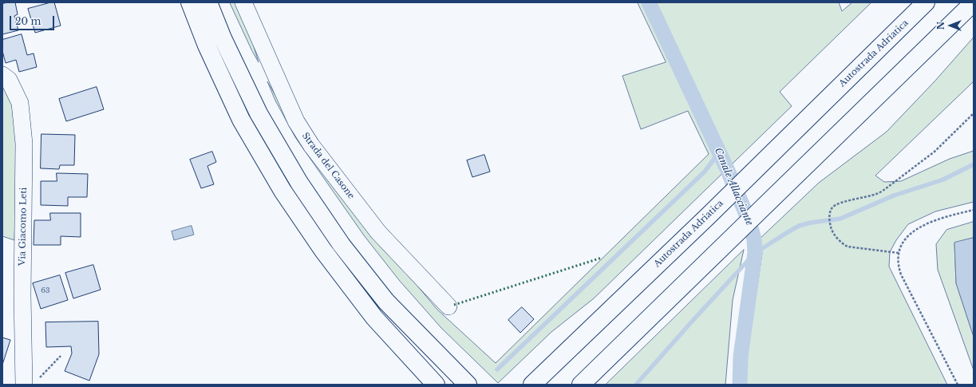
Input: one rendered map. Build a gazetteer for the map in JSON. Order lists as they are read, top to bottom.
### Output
{
  "streets": {
    "highway": ["Autostrada Adriatica"],
    "street": ["Strada del Casone", "Via Giacomo Leti"]
  },
  "water": ["Canale Allacciante"],
  "house_numbers": ["63"],
  "scale_bar": "20 m",
  "north": "left"
}
